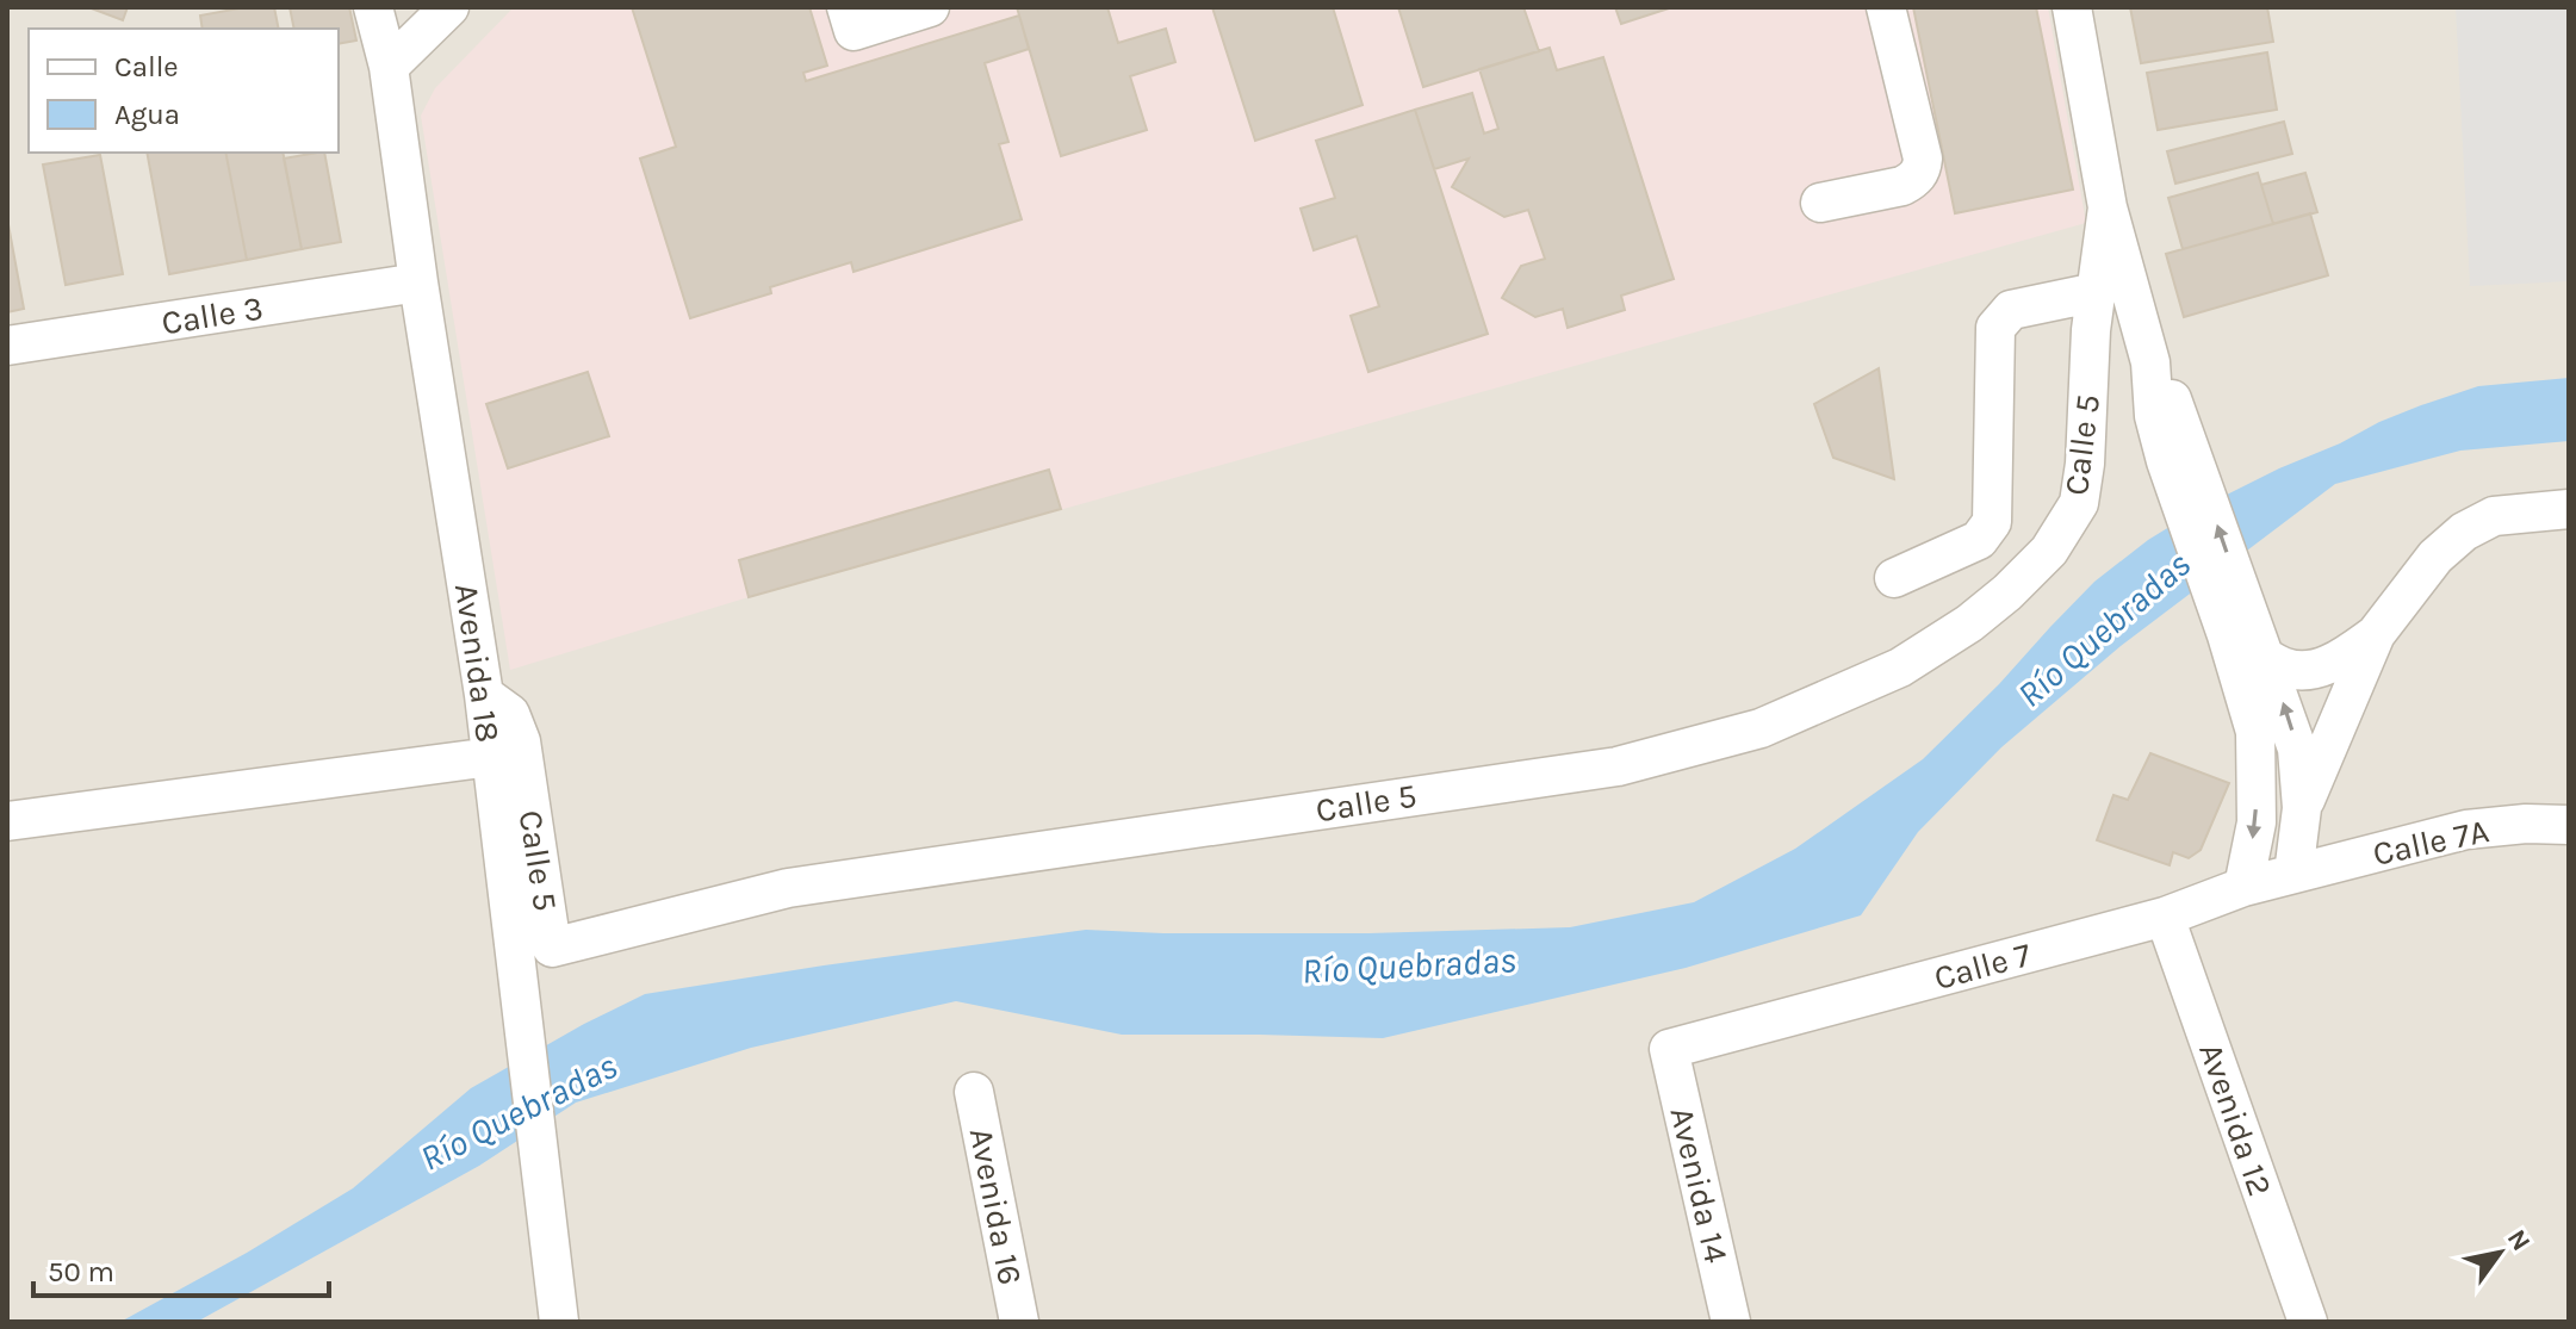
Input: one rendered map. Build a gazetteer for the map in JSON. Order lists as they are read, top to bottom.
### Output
{
  "streets": {
    "street": [
      "Calle 3",
      "Calle 5",
      "Avenida 18",
      "Calle 7A",
      "Calle 7",
      "Avenida 12",
      "Avenida 14",
      "Avenida 16"
    ]
  },
  "crossings": [
    ["Calle 3", "Avenida 18"],
    ["Calle 5", "Avenida 18"],
    ["Calle 7A", "Calle 7"],
    ["Calle 7", "Avenida 12"],
    ["Calle 7", "Avenida 14"]
  ],
  "water": ["Río Quebradas"],
  "legend": ["Calle", "Agua"],
  "scale_bar": "50 m",
  "north": "top right"
}
